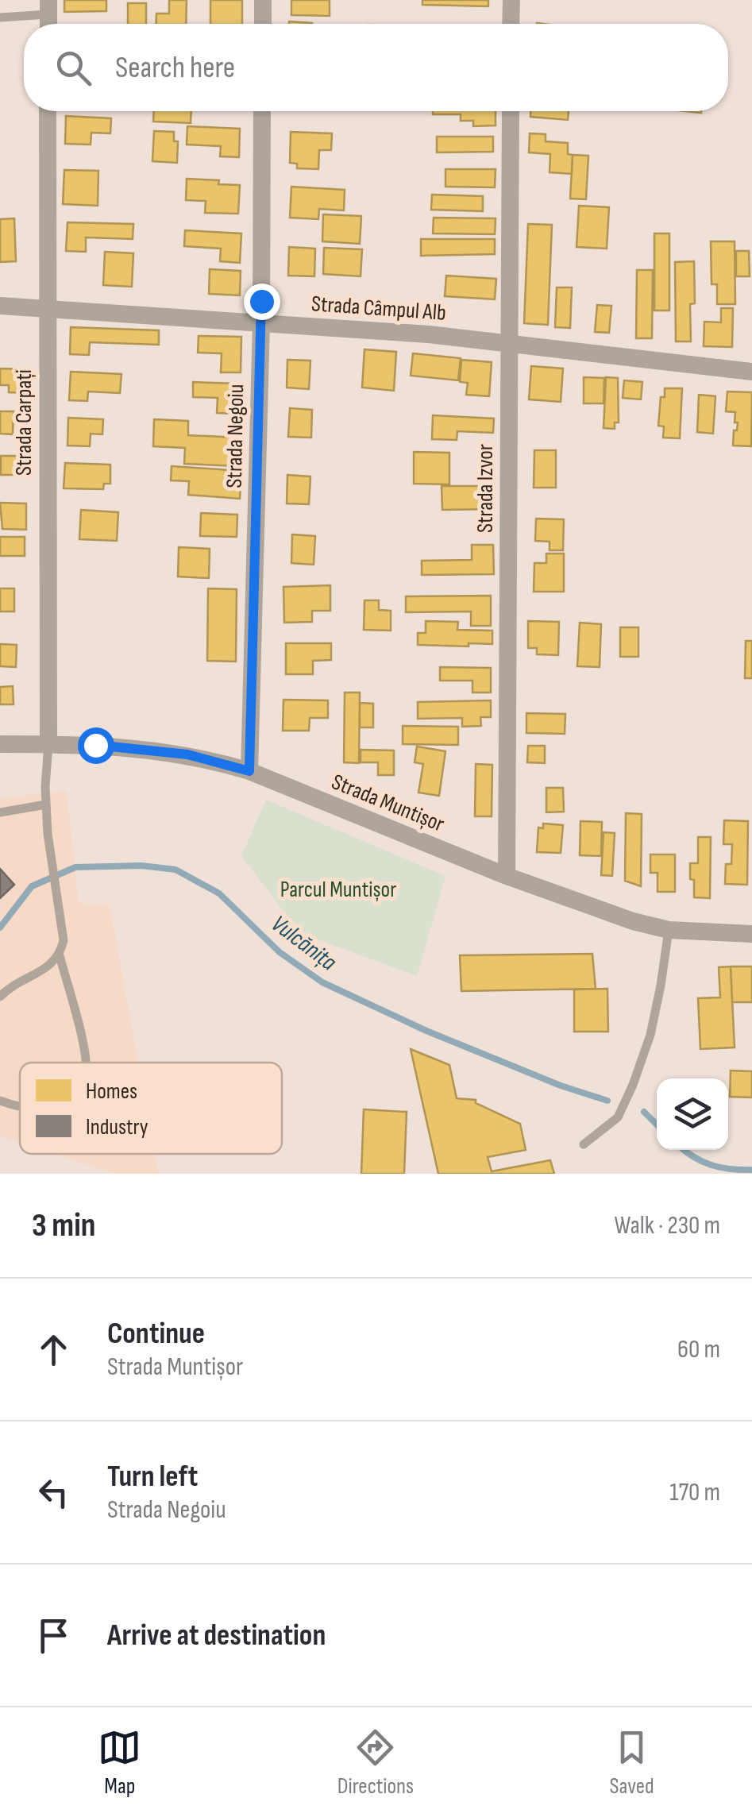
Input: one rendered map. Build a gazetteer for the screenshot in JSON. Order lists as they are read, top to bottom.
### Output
{
  "streets": {
    "street": [
      "Strada Câmpul Alb",
      "Strada Carpați",
      "Strada Negoiu",
      "Strada Izvor",
      "Strada Muntișor"
    ]
  },
  "crossings": [
    ["Strada Câmpul Alb", "Strada Carpați"],
    ["Strada Câmpul Alb", "Strada Negoiu"],
    ["Strada Câmpul Alb", "Strada Izvor"],
    ["Strada Carpați", "Strada Muntișor"],
    ["Strada Negoiu", "Strada Muntișor"],
    ["Strada Izvor", "Strada Muntișor"]
  ],
  "water": ["Vulcănița"],
  "parks": ["Parcul Muntișor"],
  "legend": ["Homes", "Industry"],
  "page": {
    "search": "Search here",
    "heading": ["3 min", "Walk · 230 m"],
    "list": [
      ["Continue", "Strada Muntișor", "60 m"],
      ["Turn left", "Strada Negoiu", "170 m"],
      "Arrive at destination"
    ],
    "nav": ["Map", "Directions", "Saved"]
  }
}
